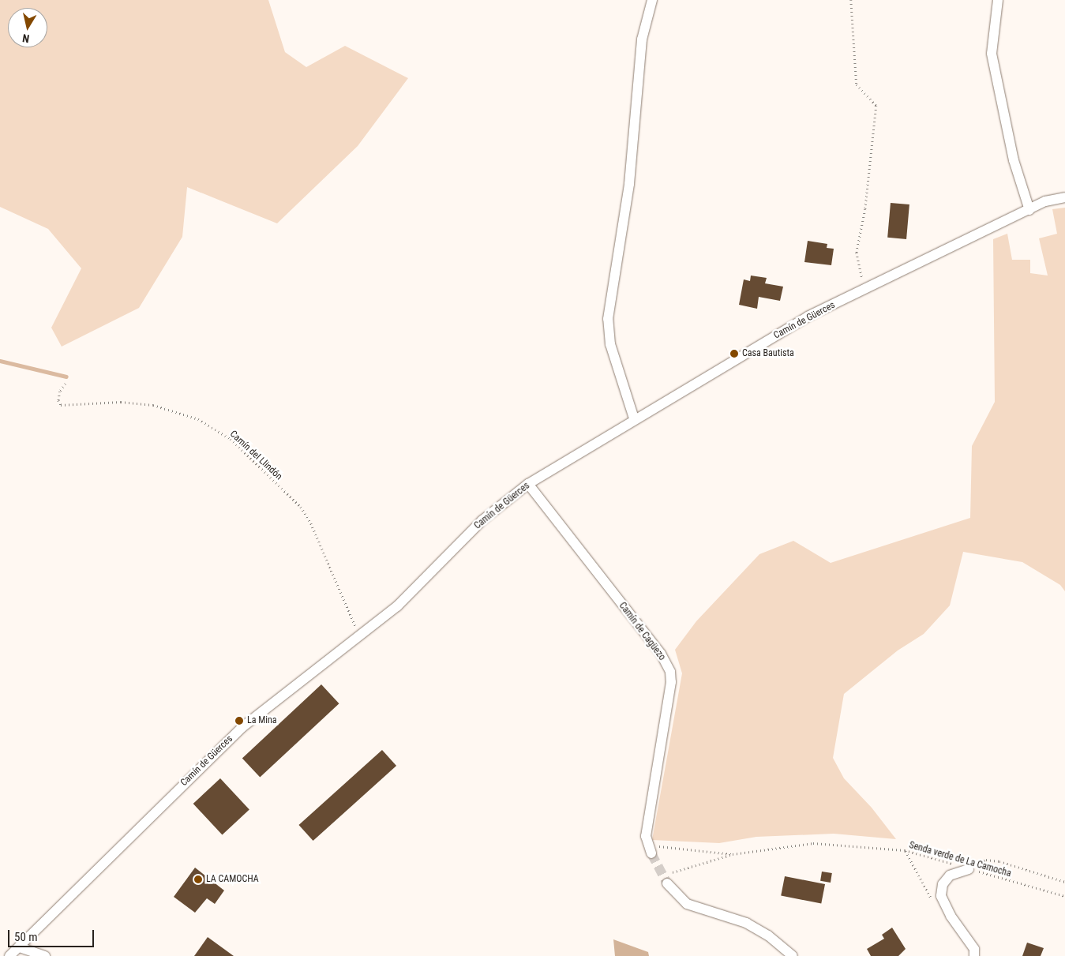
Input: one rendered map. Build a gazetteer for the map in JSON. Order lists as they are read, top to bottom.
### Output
{
  "streets": {
    "street": ["Camín de Güerces", "Camín de Cagüezo"],
    "path": ["Camín del Llindón", "Senda verde de La Camocha"]
  },
  "crossings": [
    ["Camín de Güerces", "Camín del Llindón"],
    ["Camín de Güerces", "Camín de Cagüezo"],
    ["Camín de Cagüezo", "Senda verde de La Camocha"]
  ],
  "places": ["Casa Bautista", "La Mina", "LA CAMOCHA"],
  "scale_bar": "50 m",
  "north": "bottom"
}
